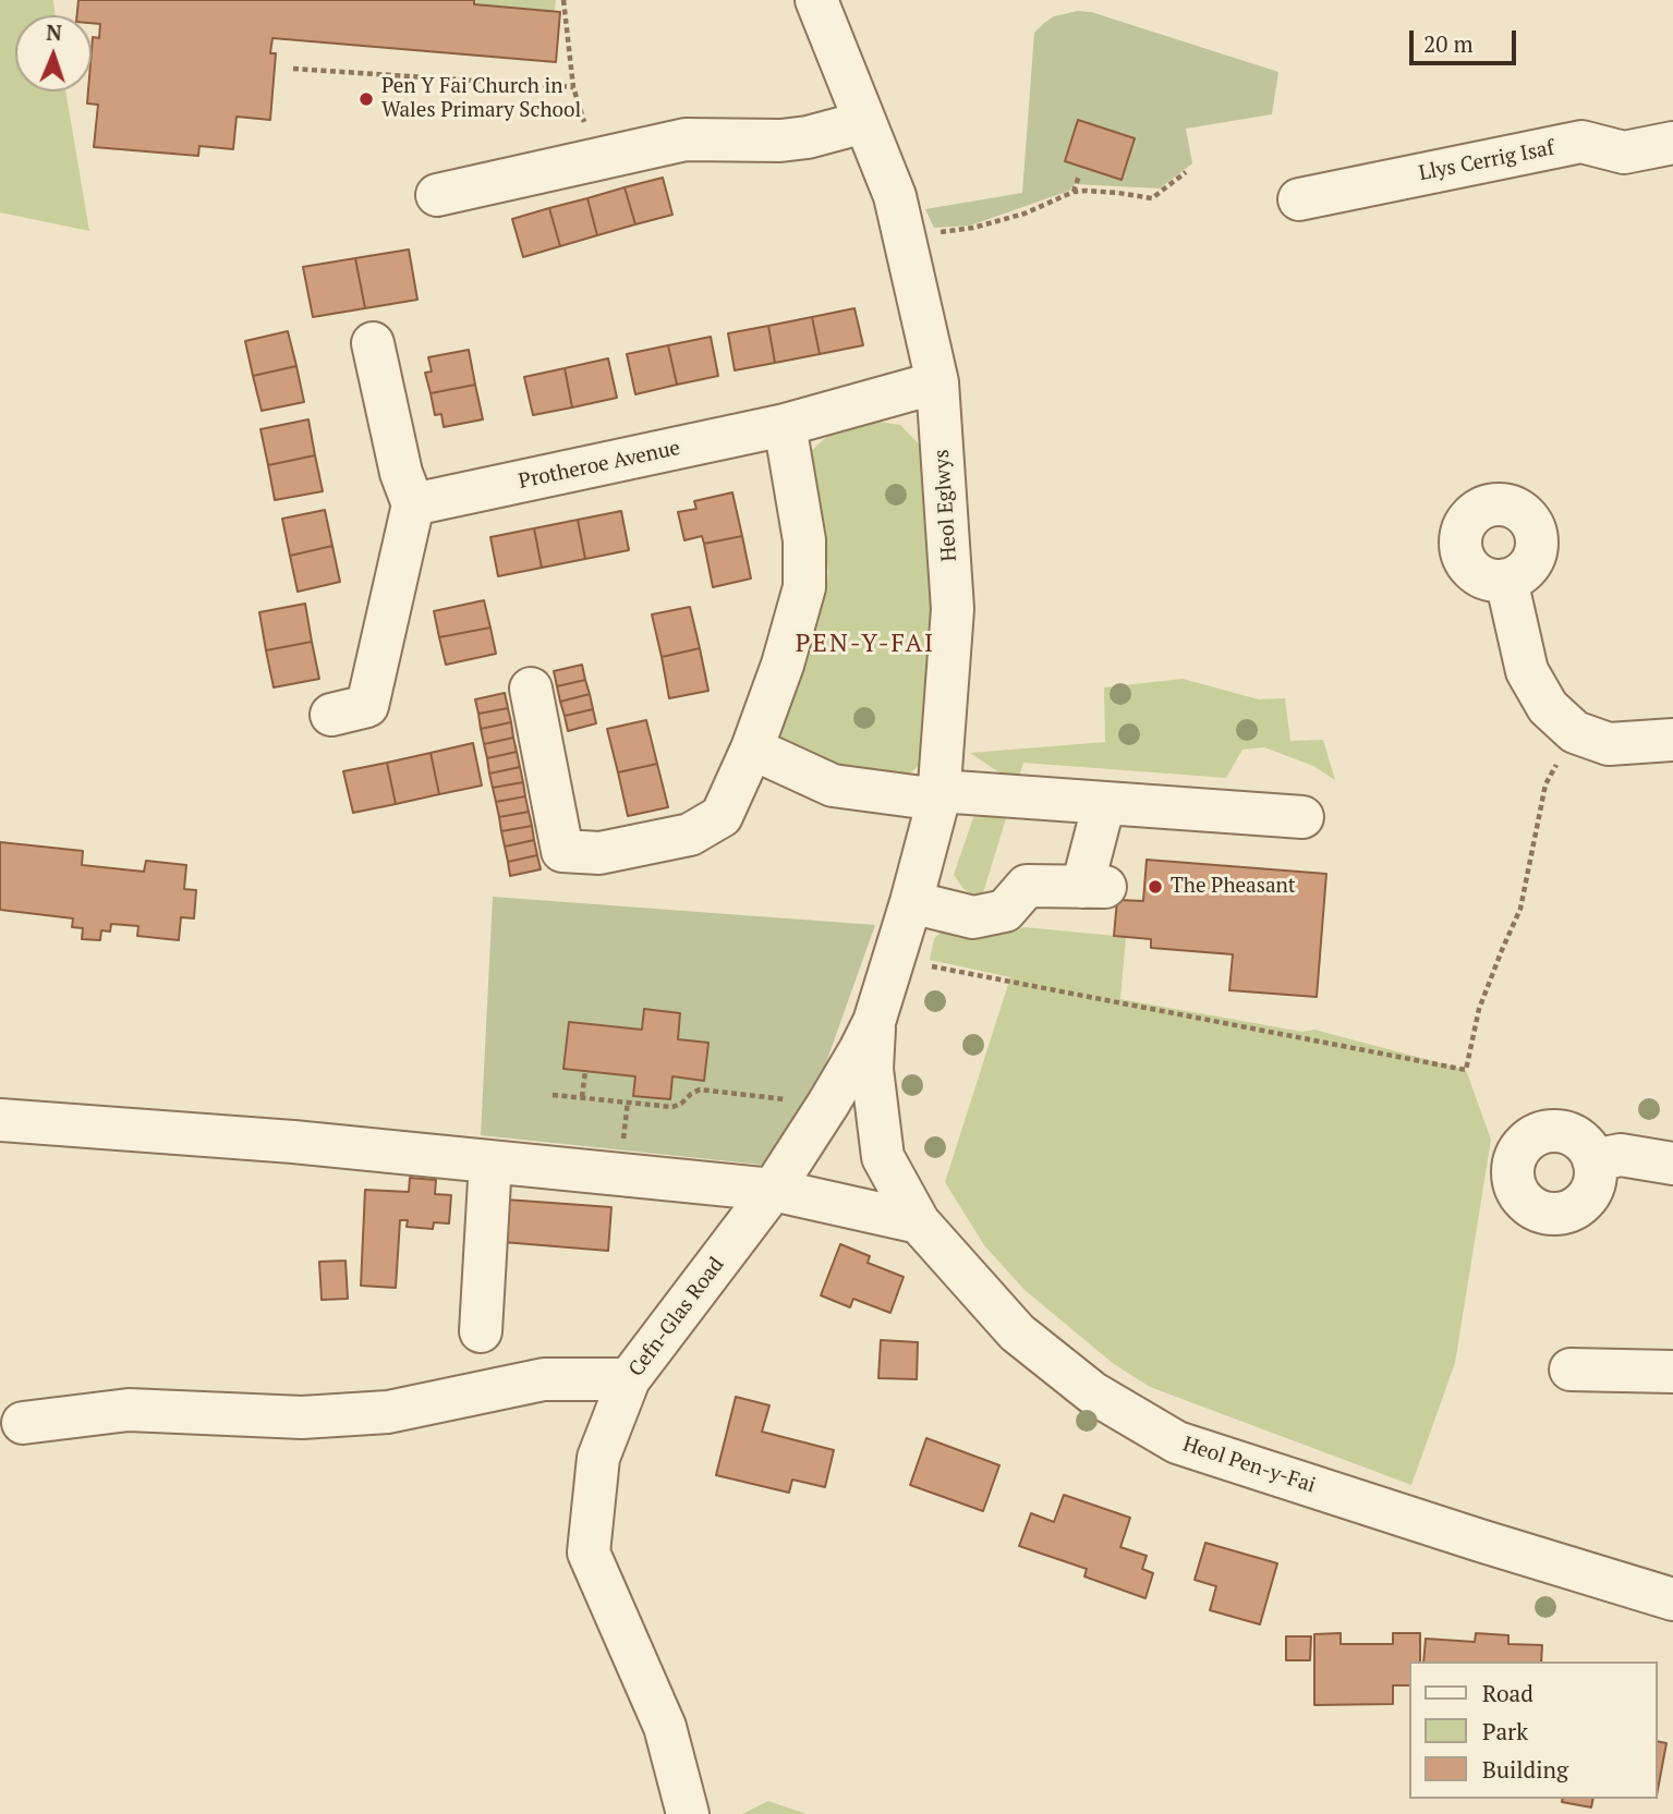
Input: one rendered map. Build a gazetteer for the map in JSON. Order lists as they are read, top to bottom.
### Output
{
  "streets": {
    "street": [
      "Llys Cerrig Isaf",
      "Protheroe Avenue",
      "Heol Eglwys",
      "Cefn-Glas Road",
      "Heol Pen-y-Fai"
    ]
  },
  "crossings": [
    ["Protheroe Avenue", "Heol Eglwys"],
    ["Heol Eglwys", "Cefn-Glas Road"],
    ["Heol Eglwys", "Heol Pen-y-Fai"],
    ["Cefn-Glas Road", "Heol Pen-y-Fai"]
  ],
  "districts": ["PEN-Y-FAI"],
  "places": ["Pen Y Fai Church in Wales Primary School", "The Pheasant"],
  "legend": ["Road", "Park", "Building"],
  "scale_bar": "20 m",
  "north": "top"
}
